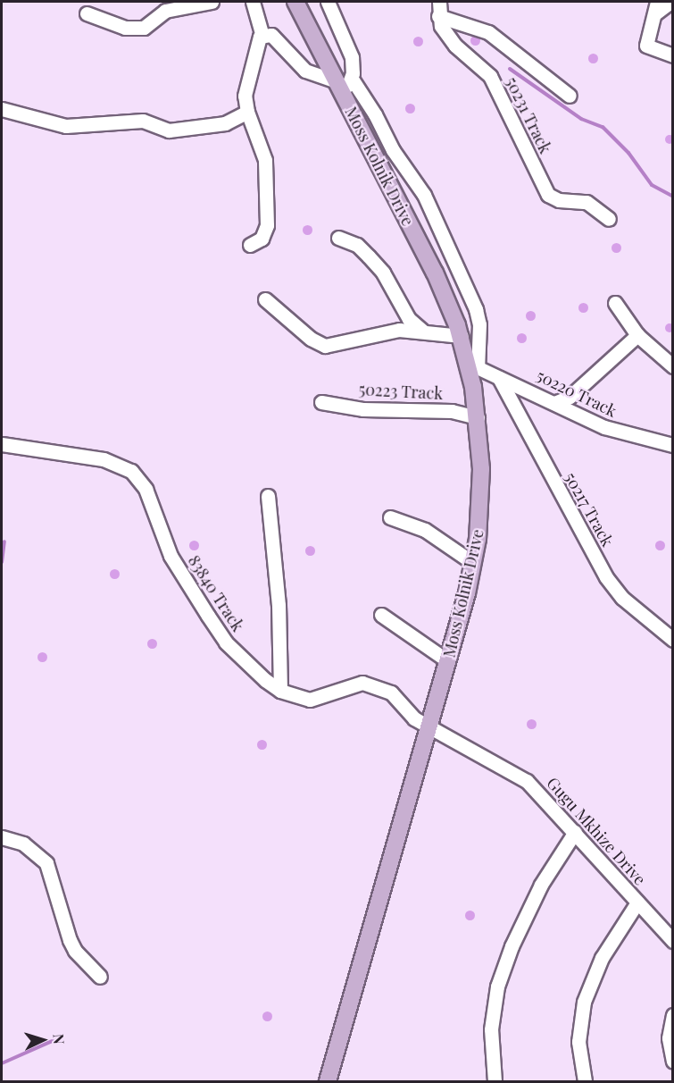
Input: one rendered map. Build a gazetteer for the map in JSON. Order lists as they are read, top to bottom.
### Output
{
  "streets": {
    "main road": ["Moss Kolnik Drive"],
    "street": [
      "50231 Track",
      "50223 Track",
      "50220 Track",
      "50217 Track",
      "83840 Track",
      "Gugu Mkhize Drive"
    ]
  },
  "crossings": [
    ["Moss Kolnik Drive", "50223 Track"],
    ["Moss Kolnik Drive", "50220 Track"],
    ["Moss Kolnik Drive", "83840 Track"],
    ["Moss Kolnik Drive", "Gugu Mkhize Drive"],
    ["50220 Track", "50217 Track"],
    ["83840 Track", "Gugu Mkhize Drive"]
  ],
  "north": "right"
}
